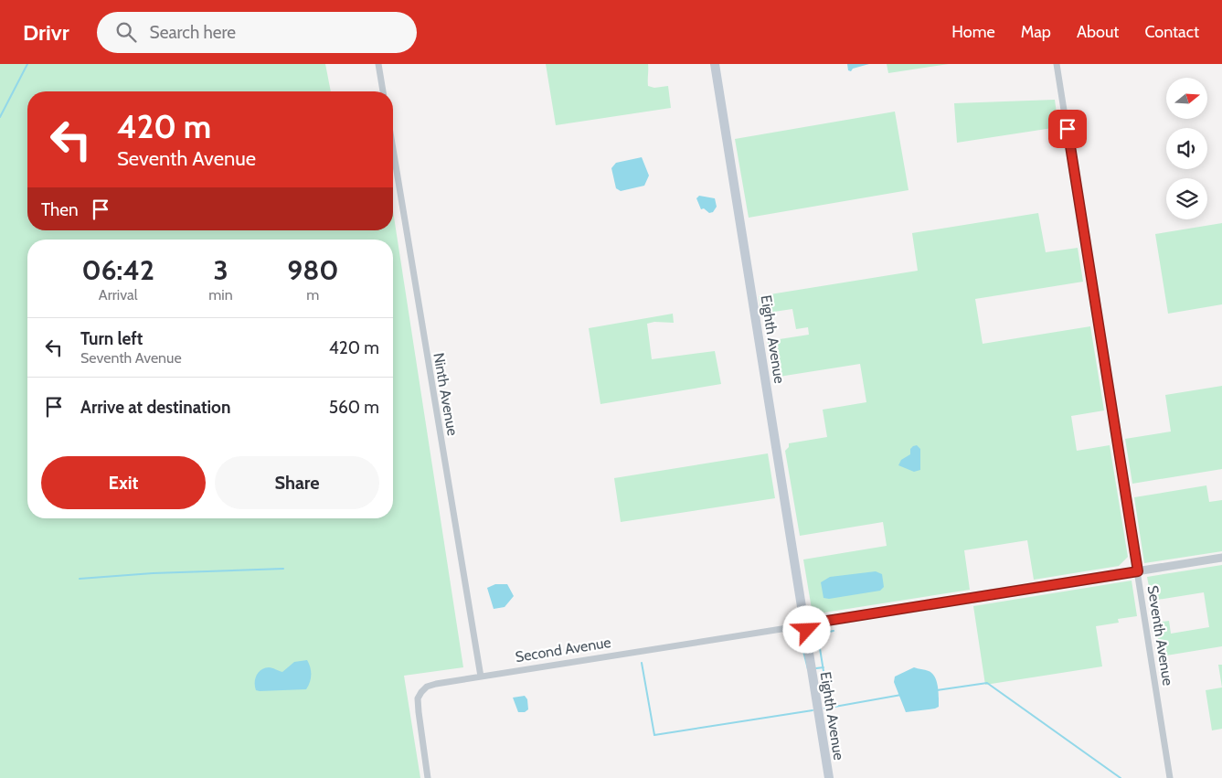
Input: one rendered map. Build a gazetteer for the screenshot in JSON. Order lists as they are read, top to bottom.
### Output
{
  "streets": {
    "main road": ["Eighth Avenue"],
    "street": ["Ninth Avenue", "Seventh Avenue", "Second Avenue"]
  },
  "crossings": [
    ["Eighth Avenue", "Second Avenue"],
    ["Ninth Avenue", "Second Avenue"],
    ["Seventh Avenue", "Second Avenue"]
  ],
  "north": "right",
  "page": {
    "header": "Drivr",
    "search": "Search here",
    "nav": [
      "Home",
      "Map",
      "About",
      "Contact"
    ],
    "turn": ["420 m", "Seventh Avenue"],
    "then": "Then",
    "eta": [
      "06:42",
      "Arrival",
      "3",
      "min",
      "980",
      "m"
    ],
    "list": [
      {
        "name": "Turn left",
        "note": "Seventh Avenue",
        "value": "420 m"
      },
      {
        "name": "Arrive at destination",
        "value": "560 m"
      }
    ],
    "buttons": ["Exit", "Share"]
  }
}
